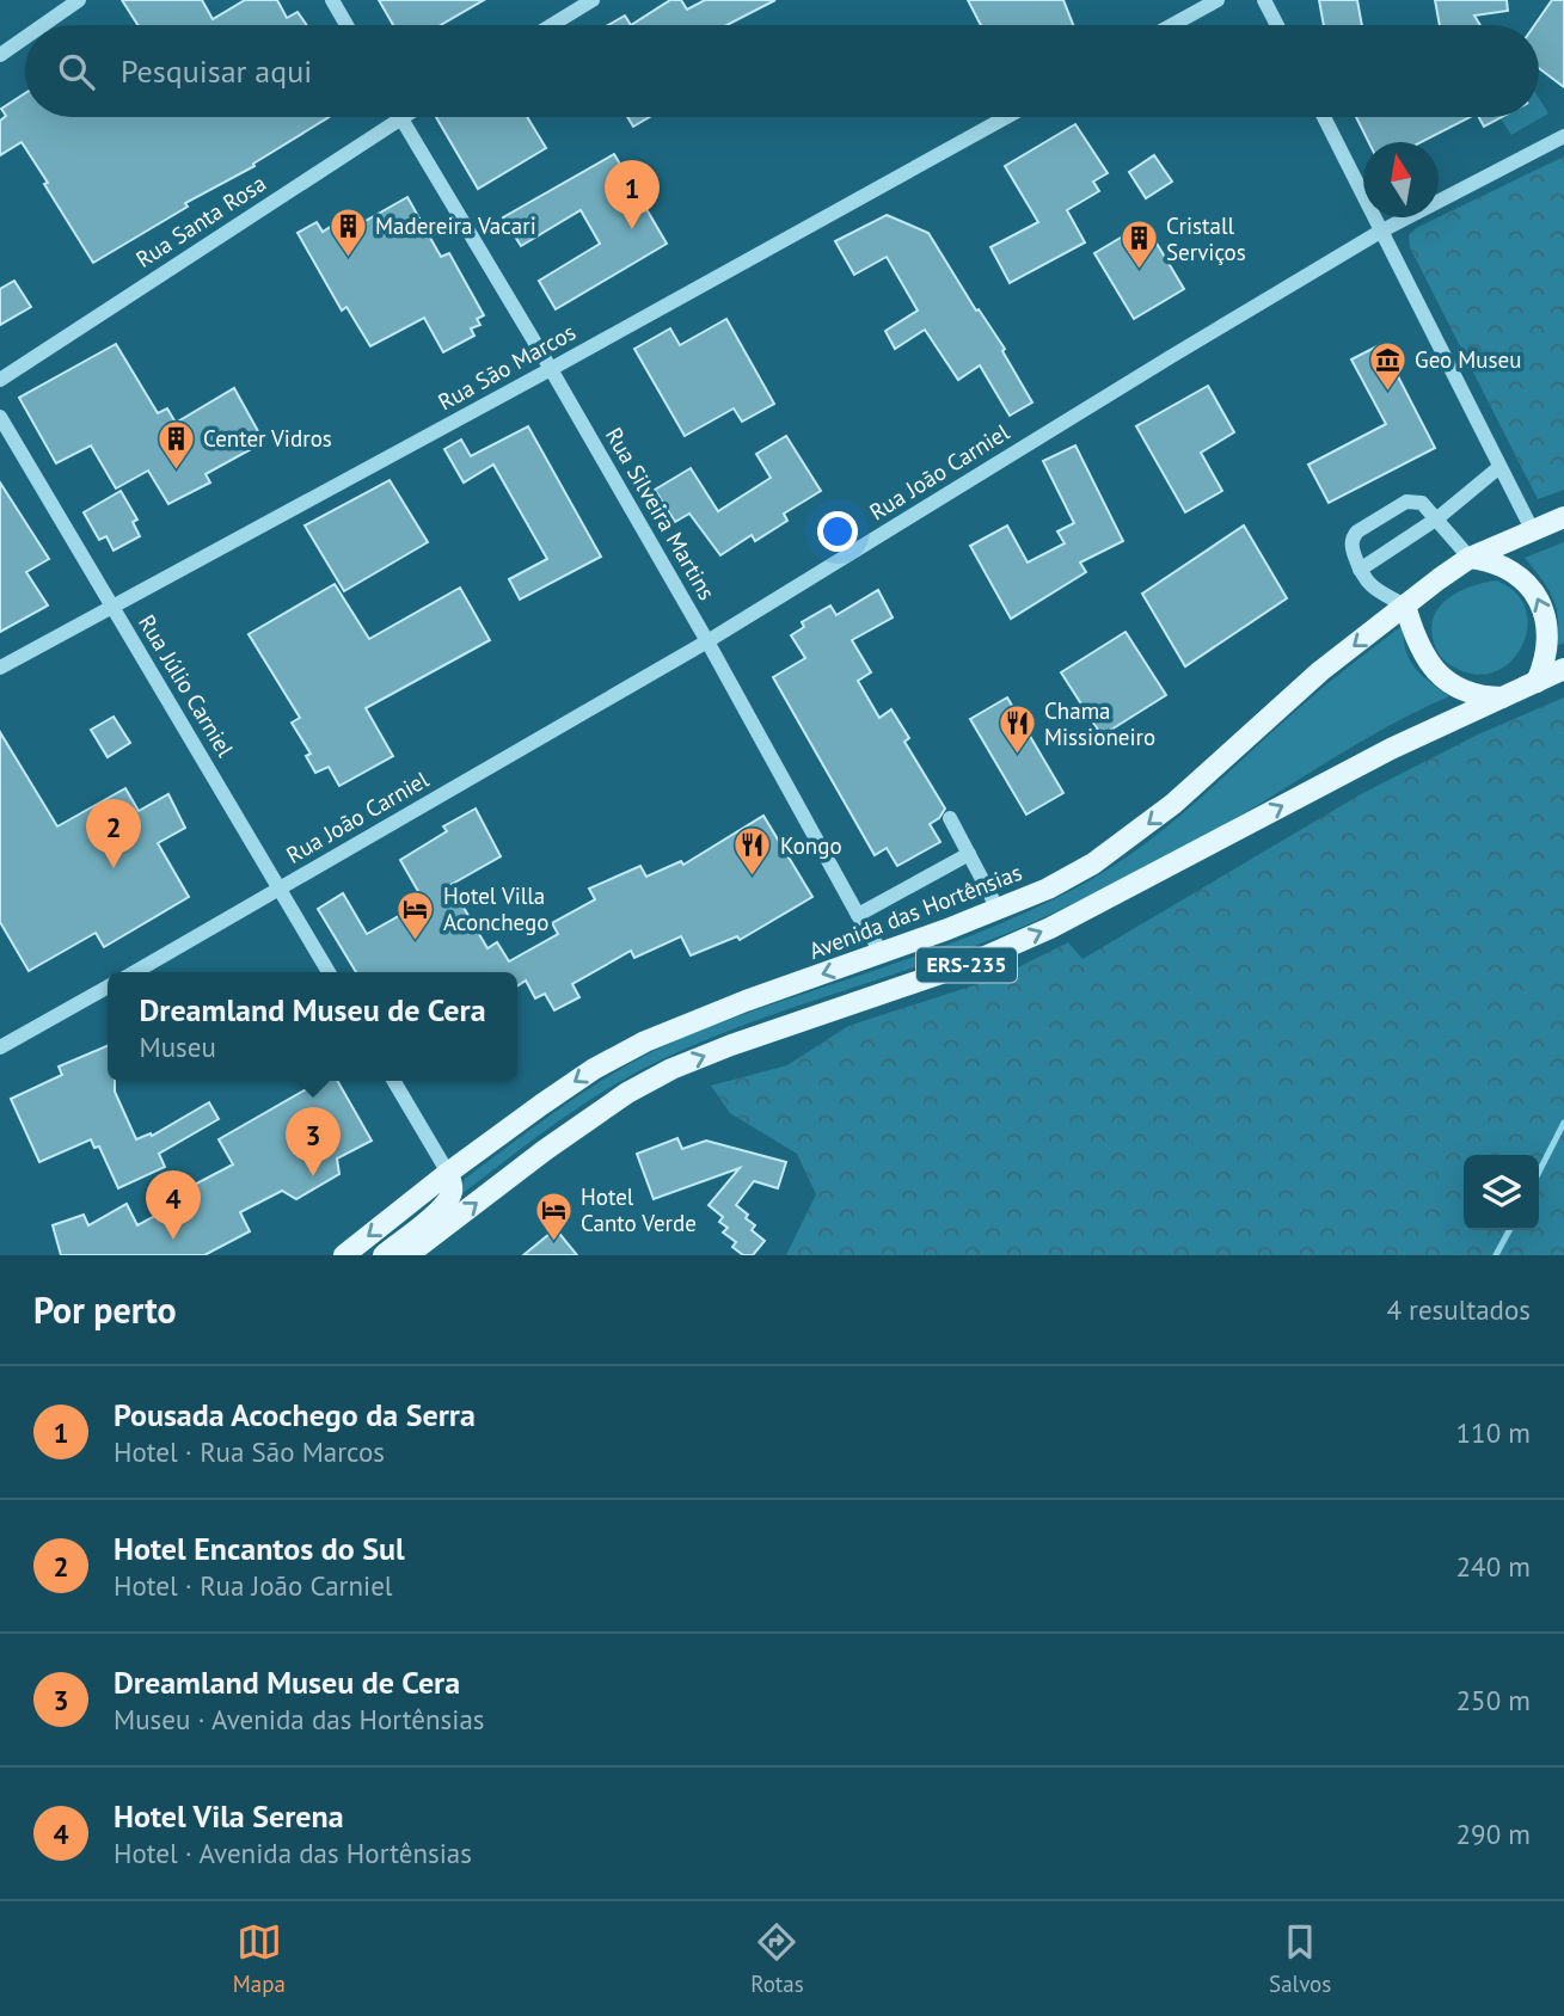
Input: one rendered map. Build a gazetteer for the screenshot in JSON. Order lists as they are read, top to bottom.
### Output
{
  "streets": {
    "main road": ["Avenida das Hortênsias", "ERS-235"],
    "street": [
      "Rua Santa Rosa",
      "Rua São Marcos",
      "Rua João Carniel",
      "Rua Silveira Martins",
      "Rua Júlio Carniel"
    ]
  },
  "crossings": [
    ["Rua Santa Rosa", "Rua Silveira Martins"],
    ["Rua São Marcos", "Rua Silveira Martins"],
    ["Rua São Marcos", "Rua Júlio Carniel"],
    ["Rua João Carniel", "Rua Silveira Martins"],
    ["Rua João Carniel", "Rua Júlio Carniel"],
    ["Rua Silveira Martins", "Avenida das Hortênsias"],
    ["Avenida das Hortênsias", "ERS-235"]
  ],
  "places": {
    "building": ["Madereira Vacari", "Cristall Serviços", "Center Vidros"],
    "museum": ["Geo Museu"],
    "restaurant": ["Chama Missioneiro", "Kongo"],
    "hotel": ["Hotel Villa Aconchego", "Hotel Canto Verde"]
  },
  "north": "top",
  "page": {
    "search": "Pesquisar aqui",
    "pins": [
      "1",
      "2",
      "3",
      "4"
    ],
    "popup": ["Dreamland Museu de Cera", "Museu"],
    "heading": ["Por perto", "4 resultados"],
    "list": [
      {
        "mark": "1",
        "name": "Pousada Acochego da Serra",
        "note": "Hotel · Rua São Marcos",
        "value": "110 m"
      },
      {
        "mark": "2",
        "name": "Hotel Encantos do Sul",
        "note": "Hotel · Rua João Carniel",
        "value": "240 m"
      },
      {
        "mark": "3",
        "name": "Dreamland Museu de Cera",
        "note": "Museu · Avenida das Hortênsias",
        "value": "250 m"
      },
      {
        "mark": "4",
        "name": "Hotel Vila Serena",
        "note": "Hotel · Avenida das Hortênsias",
        "value": "290 m"
      }
    ],
    "nav": ["Mapa", "Rotas", "Salvos"]
  }
}
